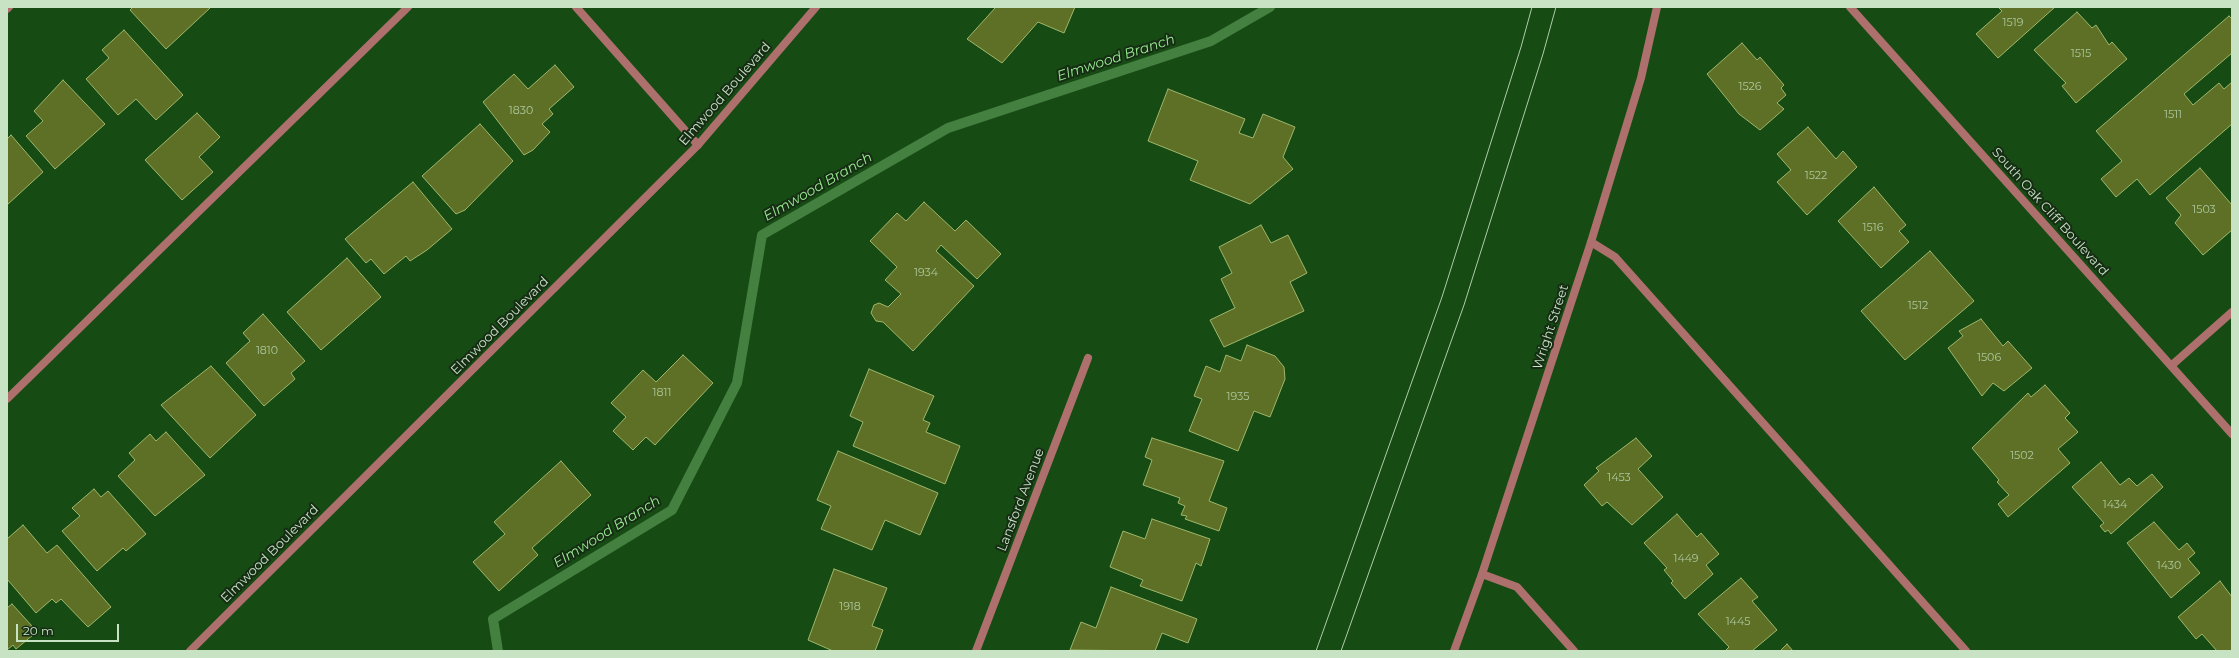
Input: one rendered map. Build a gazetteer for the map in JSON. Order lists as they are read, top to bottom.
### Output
{
  "streets": {
    "street": [
      "Elmwood Boulevard",
      "South Oak Cliff Boulevard",
      "Wright Street",
      "Lansford Avenue"
    ]
  },
  "water": ["Elmwood Branch"],
  "house_numbers": [
    "1519",
    "1515",
    "1526",
    "1830",
    "1511",
    "1522",
    "1503",
    "1516",
    "1934",
    "1512",
    "1810",
    "1506",
    "1811",
    "1935",
    "1502",
    "1453",
    "1434",
    "1449",
    "1430",
    "1918",
    "1445"
  ],
  "scale_bar": "20 m"
}
